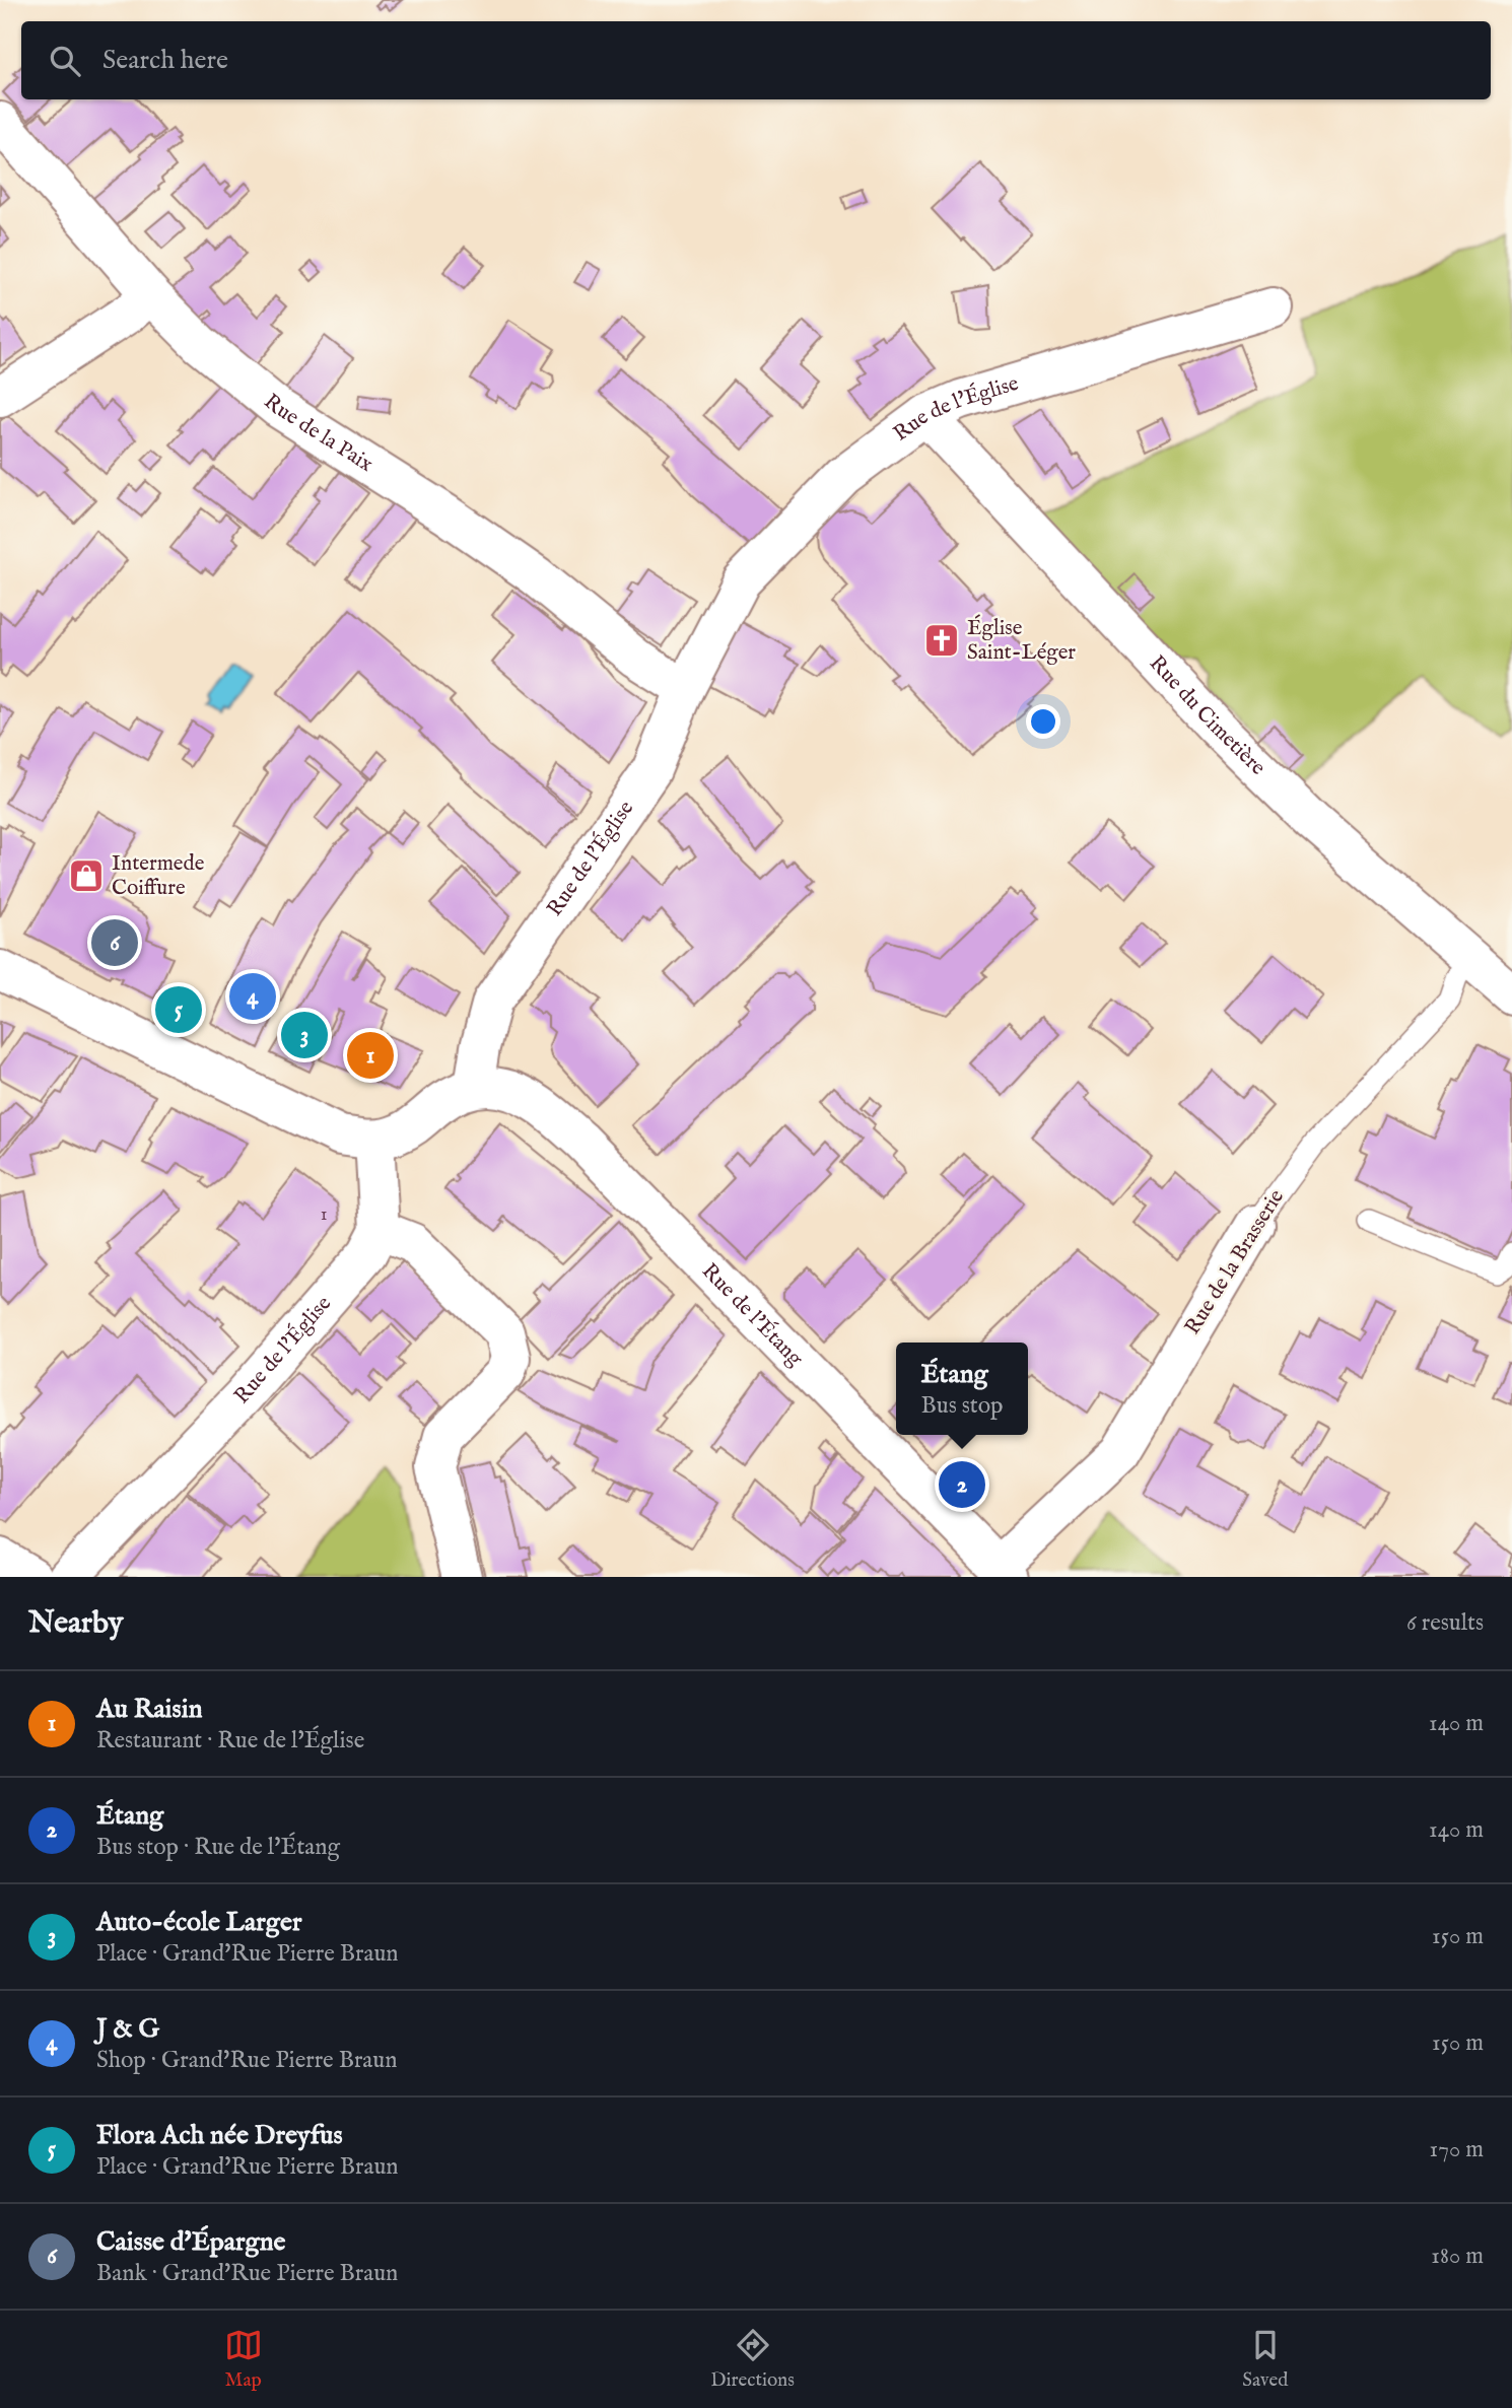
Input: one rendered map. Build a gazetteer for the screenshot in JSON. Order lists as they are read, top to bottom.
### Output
{
  "streets": {
    "street": [
      "Rue de l'Église",
      "Rue de la Paix",
      "Rue du Cimetière",
      "Rue de la Brasserie",
      "Rue de l'Étang"
    ]
  },
  "crossings": [
    ["Rue de l'Église", "Rue de la Paix"],
    ["Rue de l'Église", "Rue du Cimetière"],
    ["Rue de l'Église", "Rue de l'Étang"],
    ["Rue du Cimetière", "Rue de la Brasserie"],
    ["Rue de la Brasserie", "Rue de l'Étang"]
  ],
  "places": {
    "church": ["Église Saint-Léger"],
    "shop": ["Intermede Coiffure"]
  },
  "house_numbers": ["1"],
  "page": {
    "search": "Search here",
    "pins": [
      "6",
      "4",
      "5",
      "3",
      "1",
      "2"
    ],
    "popup": ["Étang", "Bus stop"],
    "heading": ["Nearby", "6 results"],
    "list": [
      {
        "mark": "1",
        "name": "Au Raisin",
        "note": "Restaurant · Rue de l'Église",
        "value": "140 m"
      },
      {
        "mark": "2",
        "name": "Étang",
        "note": "Bus stop · Rue de l'Étang",
        "value": "140 m"
      },
      {
        "mark": "3",
        "name": "Auto-école Larger",
        "note": "Place · Grand'Rue Pierre Braun",
        "value": "150 m"
      },
      {
        "mark": "4",
        "name": "J & G",
        "note": "Shop · Grand'Rue Pierre Braun",
        "value": "150 m"
      },
      {
        "mark": "5",
        "name": "Flora Ach née Dreyfus",
        "note": "Place · Grand'Rue Pierre Braun",
        "value": "170 m"
      },
      {
        "mark": "6",
        "name": "Caisse d'Épargne",
        "note": "Bank · Grand'Rue Pierre Braun",
        "value": "180 m"
      }
    ],
    "nav": ["Map", "Directions", "Saved"]
  }
}
